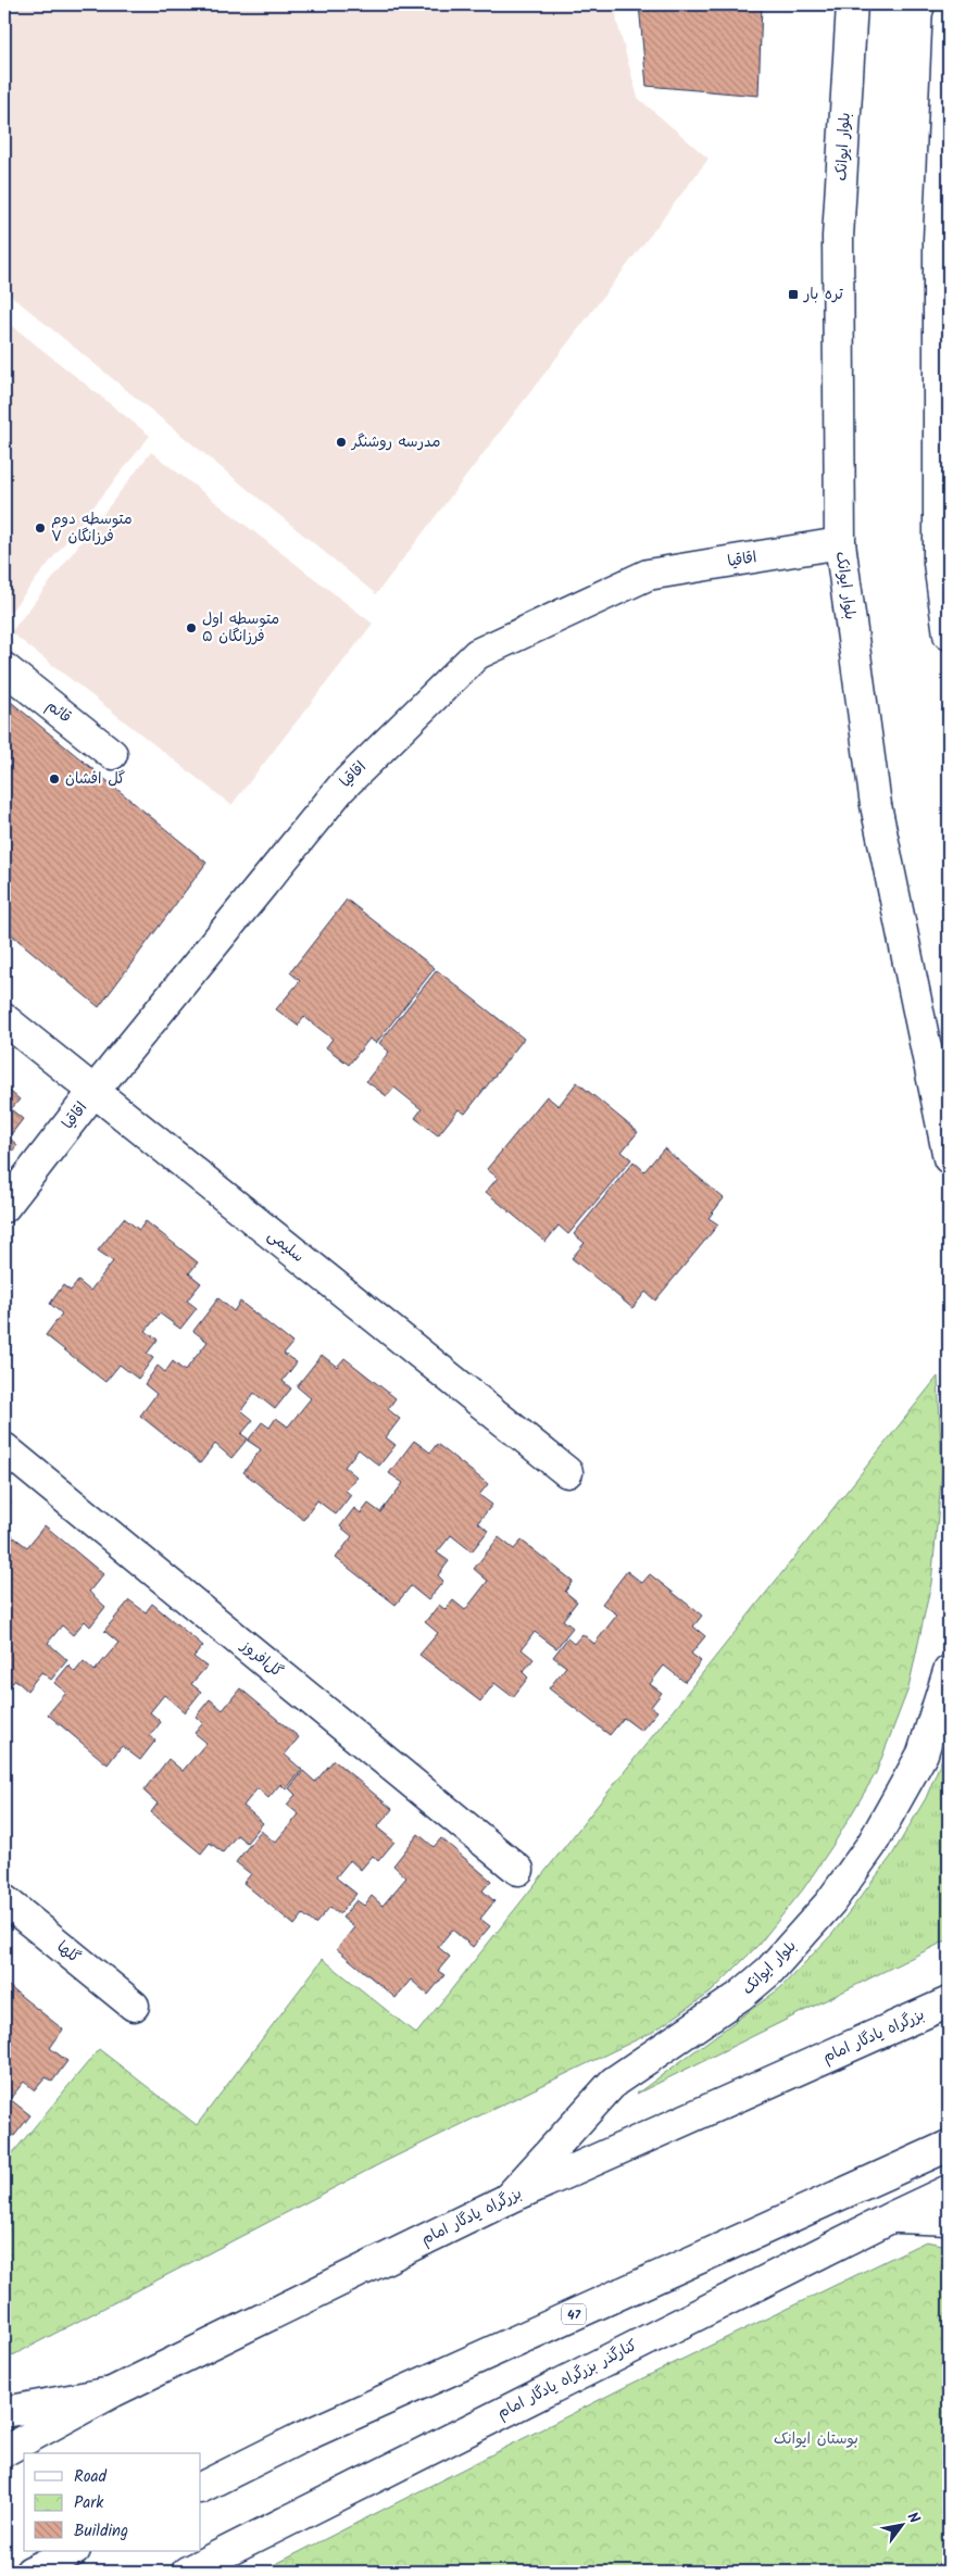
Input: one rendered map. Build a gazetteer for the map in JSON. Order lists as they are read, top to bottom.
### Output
{
  "streets": {
    "main road": [
      "بلوار ایوانک",
      "اقاقیا",
      "قائم",
      "سلیمی",
      "گل‌افروز",
      "گلها",
      "بزرگراه یادگار امام",
      "47",
      "کنارگذر بزرگراه یادگار امام"
    ]
  },
  "crossings": [
    ["بلوار ایوانک", "اقاقیا"],
    ["بلوار ایوانک", "بزرگراه یادگار امام"],
    ["اقاقیا", "سلیمی"]
  ],
  "parks": ["بوستان ایوانک"],
  "places": {
    "transit": ["تره بار"],
    "other": [
      "مدرسه روشنگر",
      "متوسطه دوم فرزانگان ۷",
      "متوسطه اول فرزانگان ۵",
      "گل افشان"
    ]
  },
  "legend": ["Road", "Park", "Building"],
  "north": "top right"
}
